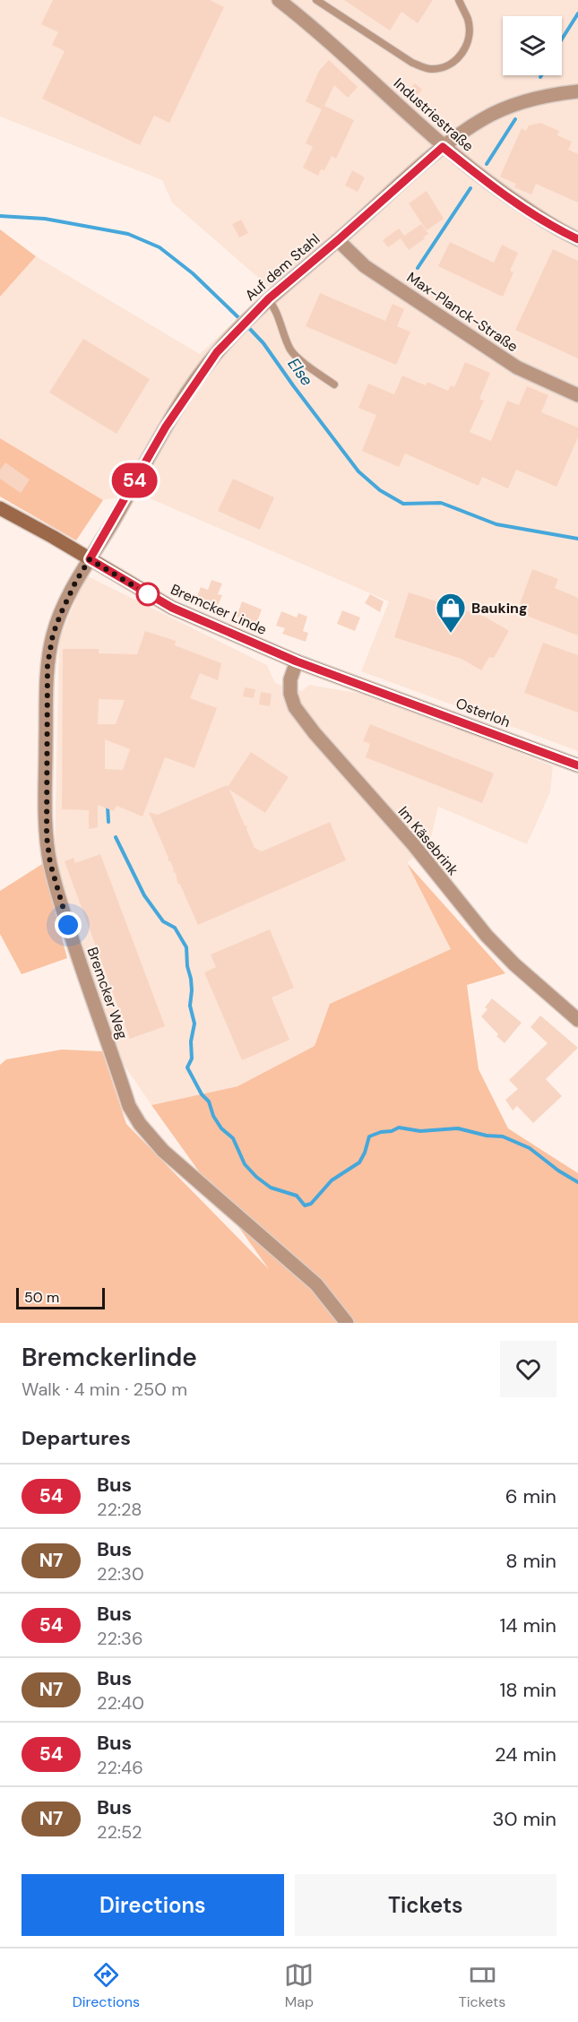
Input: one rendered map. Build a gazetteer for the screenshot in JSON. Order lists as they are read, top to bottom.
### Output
{
  "streets": {
    "main road": ["Bremcker Linde", "Osterloh"],
    "street": [
      "Industriestraße",
      "Auf dem Stahl",
      "Max-Planck-Straße",
      "Im Käsebrink",
      "Bremcker Weg"
    ]
  },
  "crossings": [
    ["Industriestraße", "Auf dem Stahl"],
    ["Auf dem Stahl", "Max-Planck-Straße"],
    ["Auf dem Stahl", "Bremcker Linde"],
    ["Auf dem Stahl", "Bremcker Weg"],
    ["Bremcker Linde", "Osterloh"],
    ["Bremcker Linde", "Im Käsebrink"],
    ["Bremcker Linde", "Bremcker Weg"]
  ],
  "water": ["Else"],
  "places": {
    "shop": ["Bauking"]
  },
  "lines": ["bus line 54"],
  "scale_bar": "50 m",
  "page": {
    "on_map": "54",
    "scale": "50 m",
    "heading": [
      ["Bremckerlinde", "Walk · 4 min · 250 m"],
      "Departures"
    ],
    "list": [
      {
        "mark": "54",
        "name": "Bus",
        "note": "22:28",
        "value": "6 min"
      },
      {
        "mark": "N7",
        "name": "Bus",
        "note": "22:30",
        "value": "8 min"
      },
      {
        "mark": "54",
        "name": "Bus",
        "note": "22:36",
        "value": "14 min"
      },
      {
        "mark": "N7",
        "name": "Bus",
        "note": "22:40",
        "value": "18 min"
      },
      {
        "mark": "54",
        "name": "Bus",
        "note": "22:46",
        "value": "24 min"
      },
      {
        "mark": "N7",
        "name": "Bus",
        "note": "22:52",
        "value": "30 min"
      }
    ],
    "buttons": ["Directions", "Tickets"],
    "tabs": ["Directions", "Map", "Tickets"]
  }
}
